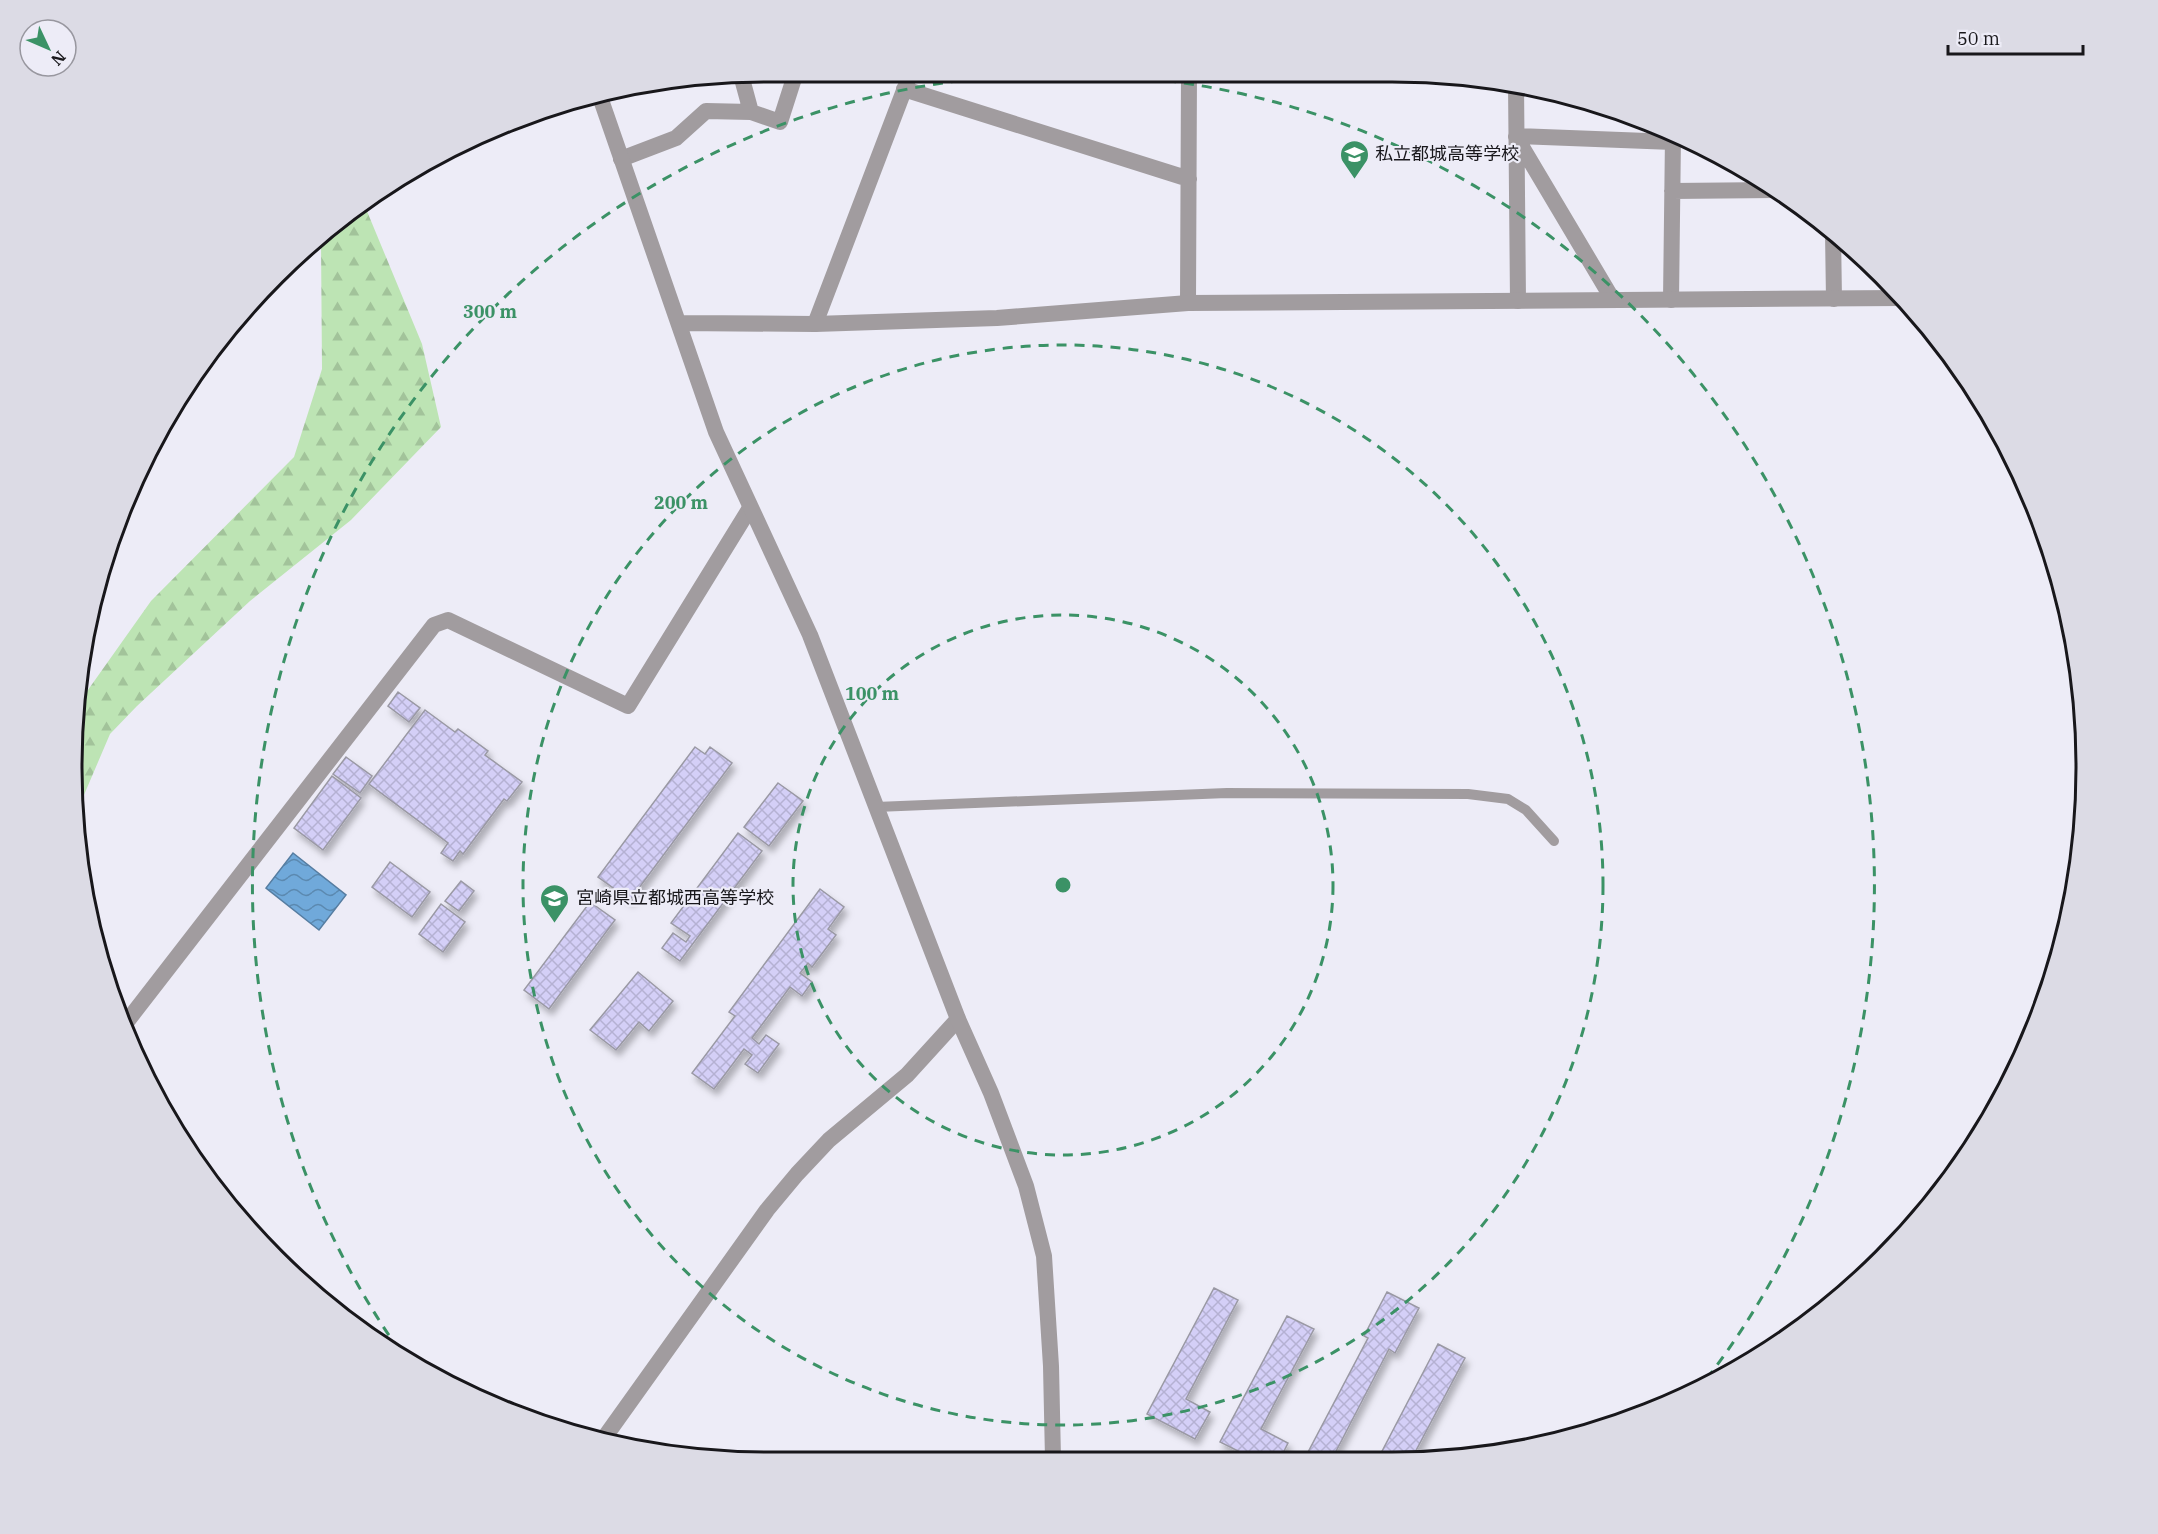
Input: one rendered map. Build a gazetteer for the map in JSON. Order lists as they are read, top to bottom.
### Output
{
  "places": {
    "school or university": ["私立都城高等学校", "宮崎県立都城西高等学校"]
  },
  "scale_bar": "50 m",
  "north": "bottom right",
  "rings": ["300 m", "200 m", "100 m"]
}
